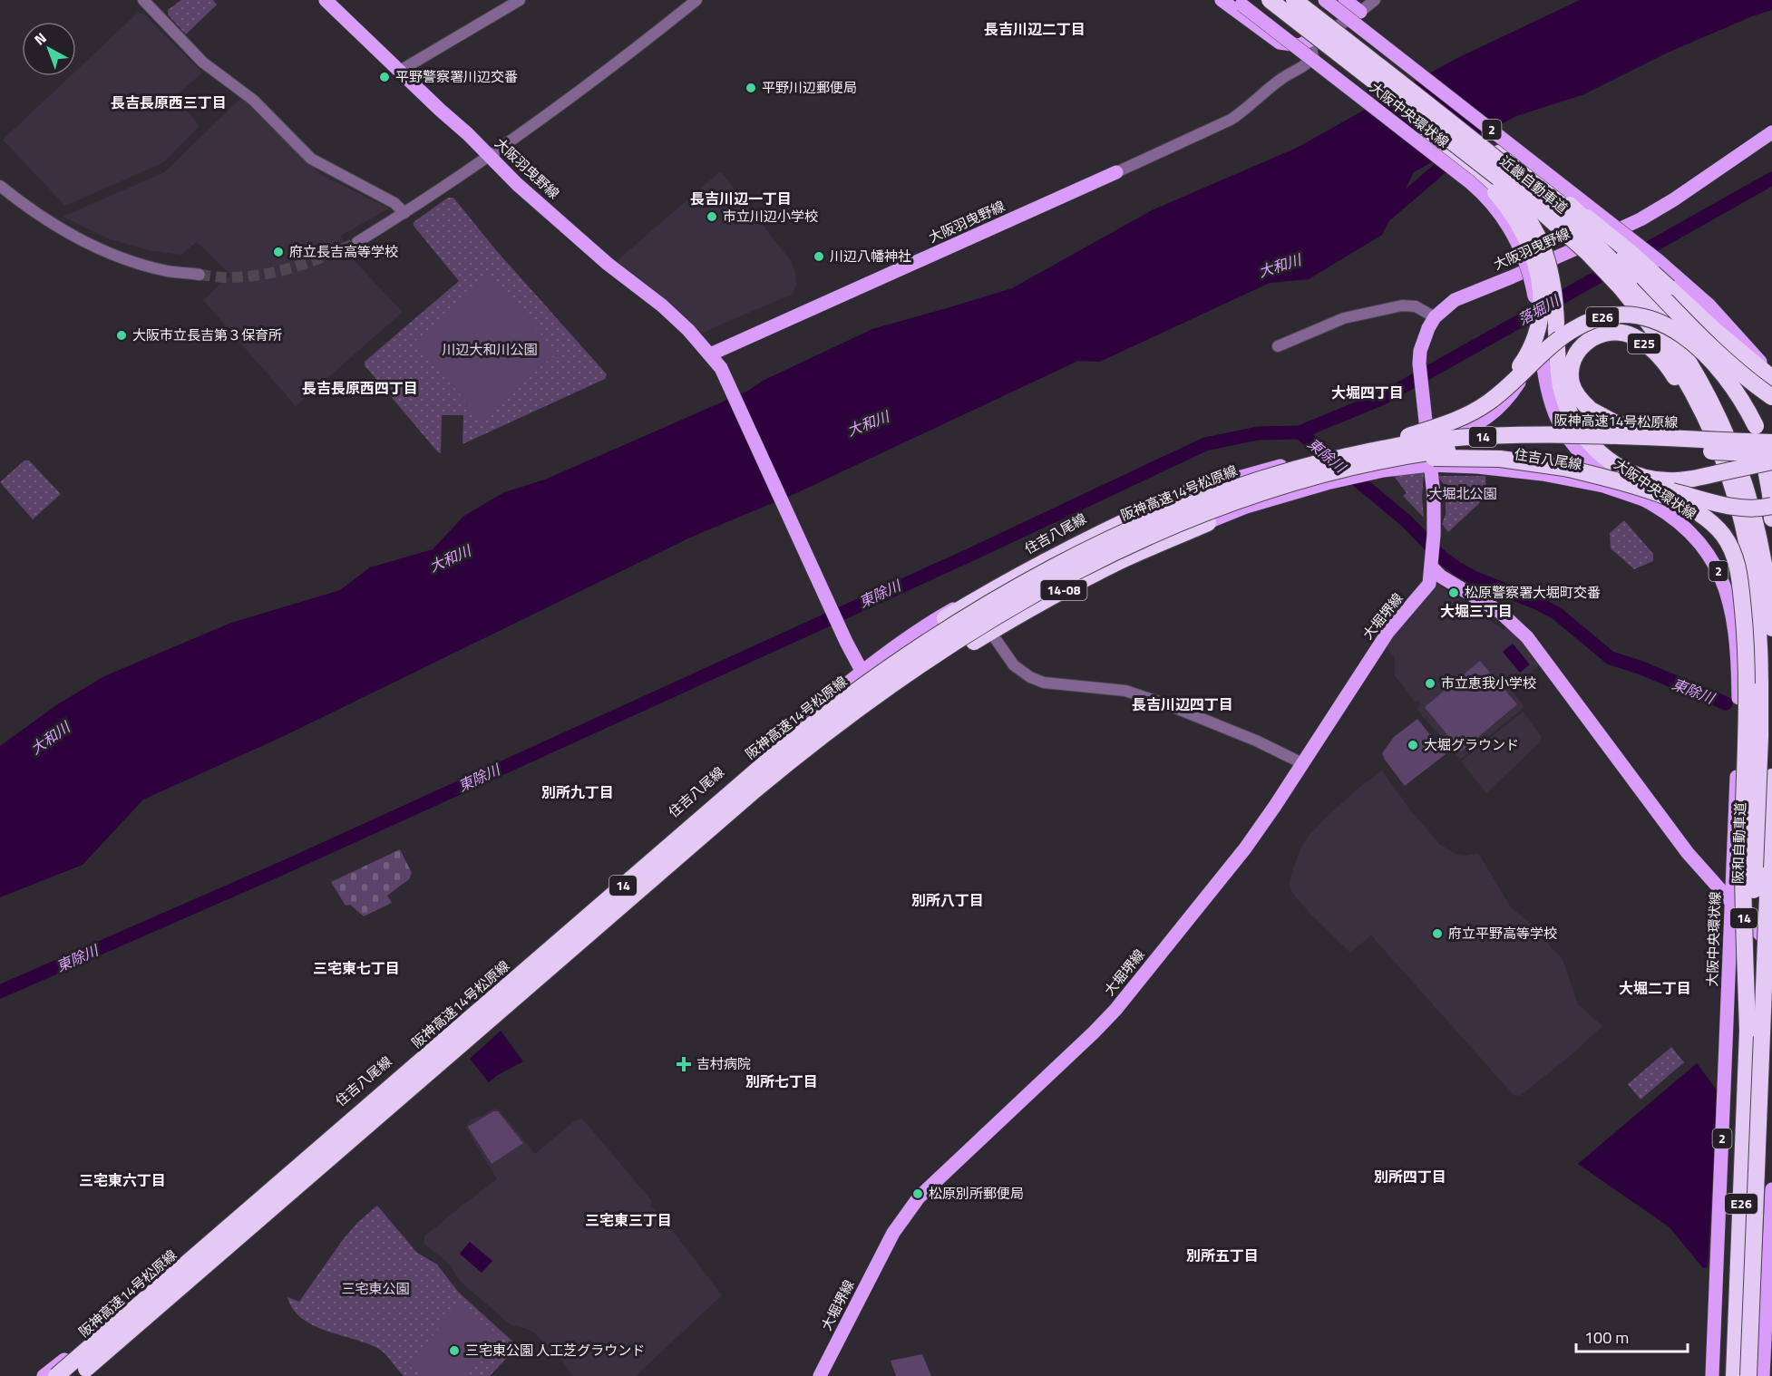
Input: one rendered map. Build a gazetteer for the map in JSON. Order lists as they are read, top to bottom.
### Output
{
  "streets": {
    "highway": [
      "近畿自動車道",
      "E26",
      "E25",
      "阪神高速14号松原線",
      "14",
      "14-08",
      "阪和自動車道"
    ],
    "main road": [
      "大阪中央環状線",
      "2",
      "大阪羽曳野線",
      "住吉八尾線",
      "大堀堺線"
    ]
  },
  "crossings": [
    ["大阪中央環状線", "住吉八尾線"],
    ["大阪羽曳野線", "住吉八尾線"],
    ["大阪羽曳野線", "大堀堺線"],
    ["近畿自動車道", "E26"],
    ["近畿自動車道", "E25"],
    ["近畿自動車道", "阪神高速14号松原線"],
    ["近畿自動車道", "阪和自動車道"],
    ["E26", "E25"],
    ["E26", "阪神高速14号松原線"],
    ["E26", "阪和自動車道"],
    ["E25", "阪神高速14号松原線"],
    ["E25", "阪和自動車道"],
    ["阪神高速14号松原線", "14"],
    ["阪神高速14号松原線", "住吉八尾線"],
    ["阪神高速14号松原線", "14-08"],
    ["阪神高速14号松原線", "阪和自動車道"],
    ["14", "住吉八尾線"],
    ["14", "阪和自動車道"],
    ["住吉八尾線", "14-08"],
    ["住吉八尾線", "大堀堺線"]
  ],
  "districts": [
    "長吉川辺二丁目",
    "長吉長原西三丁目",
    "長吉川辺一丁目",
    "長吉長原西四丁目",
    "大堀四丁目",
    "大堀三丁目",
    "長吉川辺四丁目",
    "別所九丁目",
    "別所八丁目",
    "三宅東七丁目",
    "大堀二丁目",
    "別所七丁目",
    "別所四丁目",
    "三宅東六丁目",
    "三宅東三丁目",
    "別所五丁目"
  ],
  "water": ["大和川", "落堀川", "東除川"],
  "parks": ["川辺大和川公園", "大堀北公園", "三宅東公園"],
  "places": {
    "other": [
      "平野警察署川辺交番",
      "平野川辺郵便局",
      "市立川辺小学校",
      "府立長吉高等学校",
      "川辺八幡神社",
      "大阪市立長吉第３保育所",
      "松原警察署大堀町交番",
      "市立恵我小学校",
      "大堀グラウンド",
      "府立平野高等学校",
      "松原別所郵便局",
      "三宅東公園 人工芝グラウンド"
    ],
    "health": ["吉村病院"]
  },
  "scale_bar": "100 m",
  "north": "top left"
}
